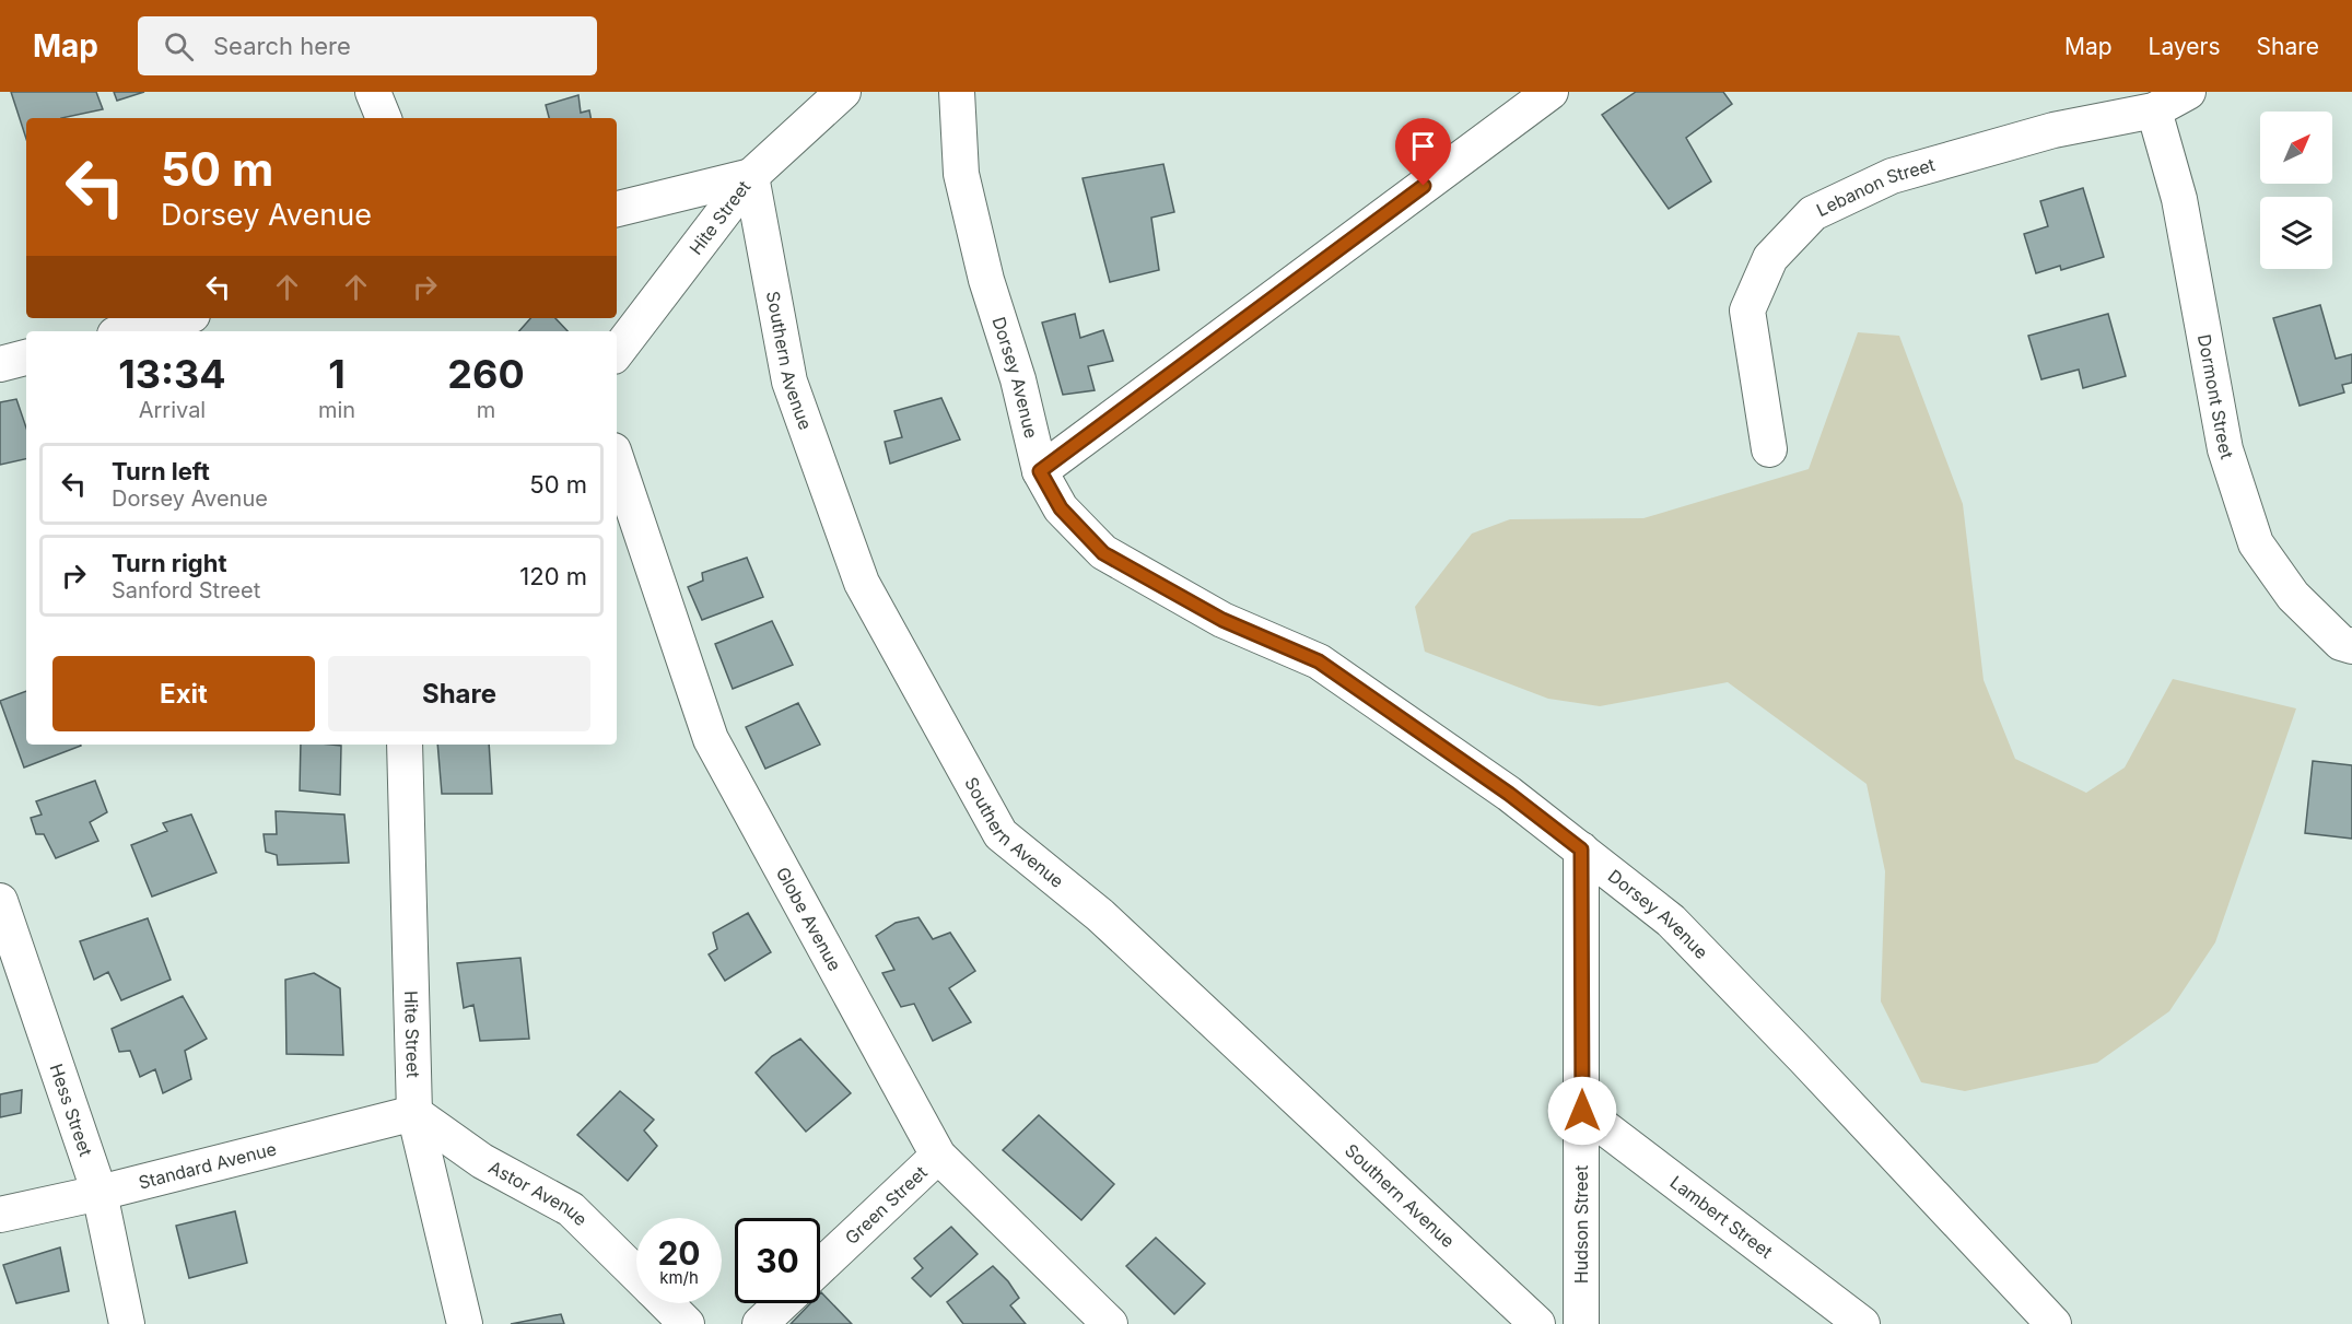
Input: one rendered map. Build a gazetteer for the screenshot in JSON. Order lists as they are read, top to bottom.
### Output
{
  "streets": {
    "street": [
      "Lebanon Street",
      "Hite Street",
      "Southern Avenue",
      "Dorsey Avenue",
      "Dormont Street",
      "Globe Avenue",
      "Hess Street",
      "Standard Avenue",
      "Astor Avenue",
      "Green Street",
      "Lambert Street",
      "Hudson Street"
    ]
  },
  "crossings": [
    ["Lebanon Street", "Dormont Street"],
    ["Hite Street", "Southern Avenue"],
    ["Hite Street", "Standard Avenue"],
    ["Hite Street", "Astor Avenue"],
    ["Dorsey Avenue", "Hudson Street"],
    ["Globe Avenue", "Green Street"],
    ["Hess Street", "Standard Avenue"],
    ["Standard Avenue", "Astor Avenue"],
    ["Lambert Street", "Hudson Street"]
  ],
  "north": "top right",
  "page": {
    "header": "Map",
    "search": "Search here",
    "nav": ["Map", "Layers", "Share"],
    "turn": ["50 m", "Dorsey Avenue"],
    "eta": [
      "13:34",
      "Arrival",
      "1",
      "min",
      "260",
      "m"
    ],
    "list": [
      {
        "name": "Turn left",
        "note": "Dorsey Avenue",
        "value": "50 m"
      },
      {
        "name": "Turn right",
        "note": "Sanford Street",
        "value": "120 m"
      }
    ],
    "buttons": ["Exit", "Share"],
    "speed": "20 km/h",
    "limit": "30"
  }
}
